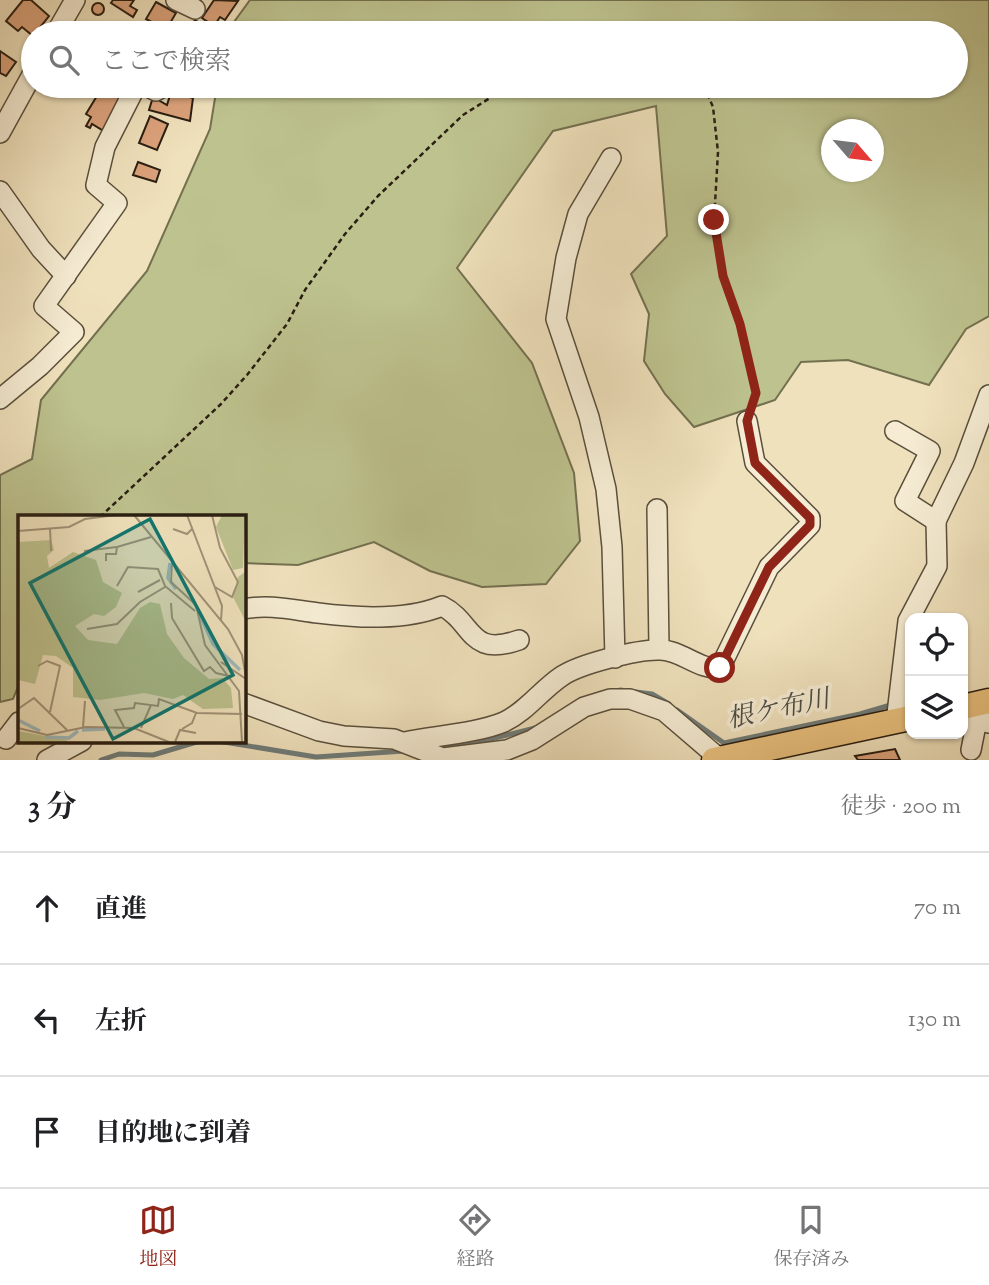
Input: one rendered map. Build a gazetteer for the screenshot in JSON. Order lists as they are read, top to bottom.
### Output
{
  "water": ["根ケ布川"],
  "north": "bottom right",
  "page": {
    "search": "ここで検索",
    "heading": ["3 分", "徒歩 · 200 m"],
    "list": [
      ["直進", "70 m"],
      ["左折", "130 m"],
      "目的地に到着"
    ],
    "nav": ["地図", "経路", "保存済み"]
  }
}
